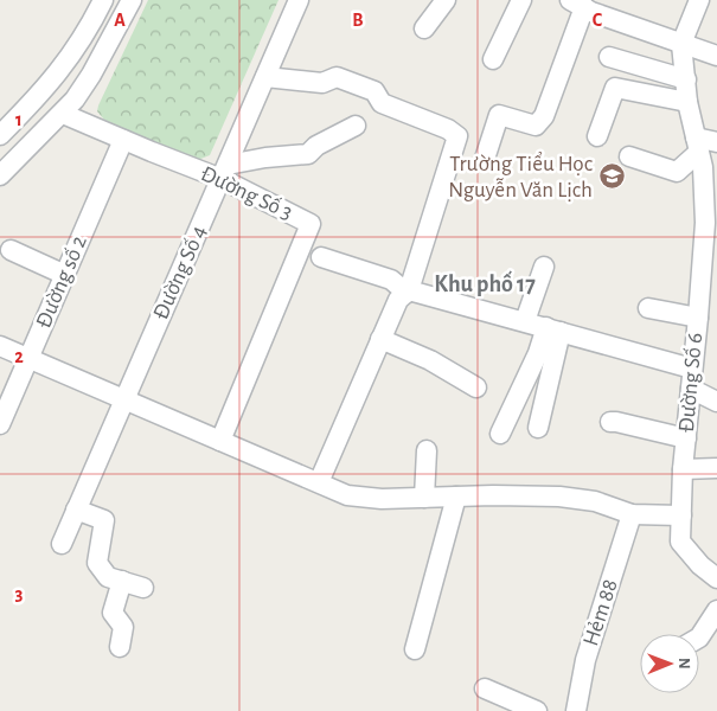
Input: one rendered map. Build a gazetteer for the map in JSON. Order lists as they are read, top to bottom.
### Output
{
  "streets": {
    "street": [
      "Đường Số 3",
      "Đường Số 4",
      "Đường số 2",
      "Đường Số 6",
      "Hẻm 88"
    ]
  },
  "crossings": [
    ["Đường Số 3", "Đường Số 4"],
    ["Đường Số 3", "Đường số 2"]
  ],
  "districts": ["Khu phố 17"],
  "places": {
    "school or university": ["Trường Tiểu Học Nguyễn Văn Lịch"]
  },
  "north": "right",
  "grid": {
    "columns": ["A", "B", "C"],
    "rows": ["1", "2", "3"]
  }
}
